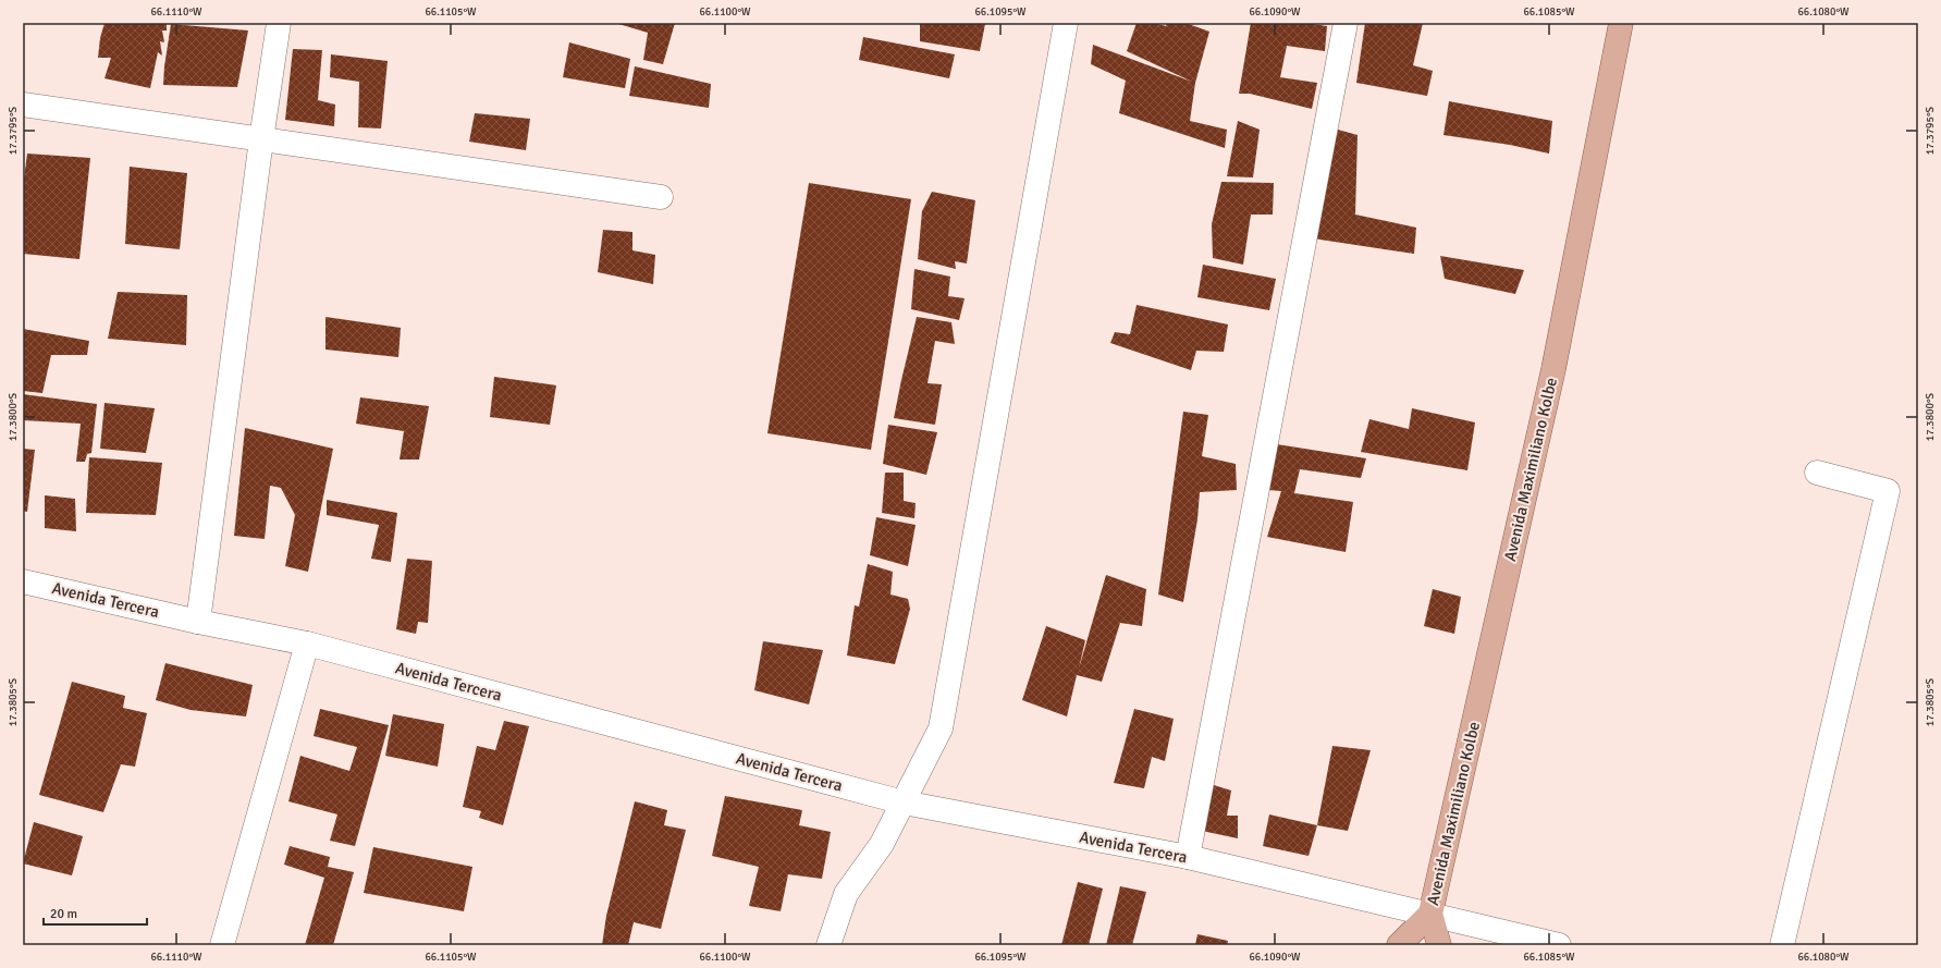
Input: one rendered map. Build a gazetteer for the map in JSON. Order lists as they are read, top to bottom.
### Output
{
  "streets": {
    "main road": ["Avenida Maximiliano Kolbe"],
    "street": ["Avenida Tercera"]
  },
  "crossings": [
    ["Avenida Maximiliano Kolbe", "Avenida Tercera"]
  ],
  "scale_bar": "20 m",
  "coordinates": [
    "66.1110°W",
    "66.1105°W",
    "66.1100°W",
    "66.1095°W",
    "66.1090°W",
    "66.1085°W",
    "66.1080°W",
    "17.3795°S",
    "17.3800°S",
    "17.3805°S"
  ]
}
